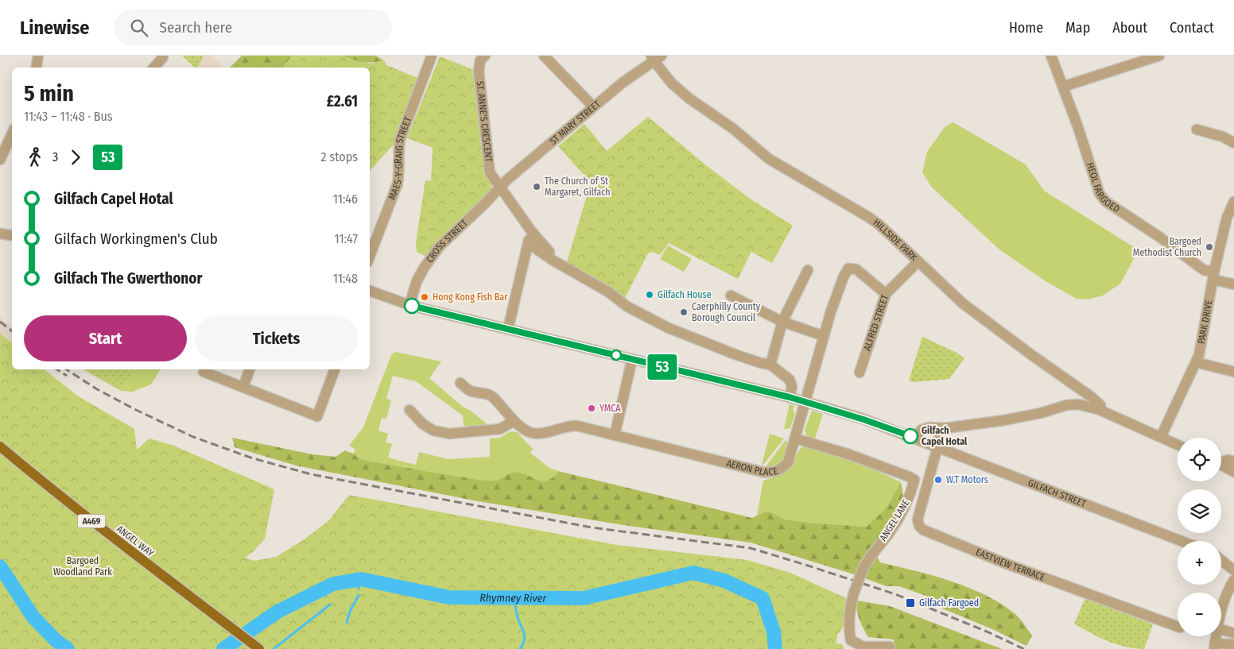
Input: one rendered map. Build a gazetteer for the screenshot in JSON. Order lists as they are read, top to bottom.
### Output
{
  "streets": {
    "main road": ["A469", "ANGEL WAY"],
    "street": [
      "ST. ANNE'S CRESCENT",
      "ST MARY STREET",
      "MAES-Y-GRAIG STREET",
      "HEOL FARGOED",
      "HILLSIDE PARK",
      "CROSS STREET",
      "PARK DRIVE",
      "ALFRED STREET",
      "AERON PLACE",
      "GILFACH STREET",
      "ANGEL LANE",
      "EASTVIEW TERRACE"
    ]
  },
  "crossings": [
    ["ST. ANNE'S CRESCENT", "ST MARY STREET"],
    ["ST. ANNE'S CRESCENT", "CROSS STREET"],
    ["ST MARY STREET", "HILLSIDE PARK"],
    ["ST MARY STREET", "CROSS STREET"],
    ["HEOL FARGOED", "PARK DRIVE"],
    ["HILLSIDE PARK", "ALFRED STREET"],
    ["CROSS STREET", "GILFACH STREET"],
    ["ALFRED STREET", "AERON PLACE"],
    ["AERON PLACE", "GILFACH STREET"],
    ["AERON PLACE", "ANGEL LANE"],
    ["GILFACH STREET", "EASTVIEW TERRACE"]
  ],
  "water": ["Rhymney River"],
  "parks": ["Bargoed Woodland Park"],
  "places": {
    "other": [
      "The Church of St Margaret, Gilfach",
      "Bargoed Methodist Church",
      "Gilfach House",
      "Hong Kong Fish Bar",
      "Caerphilly County Borough Council",
      "YMCA",
      "Gilfach Capel Hotal",
      "W.T Motors"
    ],
    "transit": ["Gilfach Fargoed"]
  },
  "lines": ["bus line 53"],
  "page": {
    "header": "Linewise",
    "search": "Search here",
    "nav": [
      "Home",
      "Map",
      "About",
      "Contact"
    ],
    "on_map": "53",
    "heading": ["5 min", "11:43 – 11:48 · Bus", "£2.61"],
    "legs": ["3", "53", "2 stops"],
    "list": [
      {
        "name": "Gilfach Capel Hotal",
        "value": "11:46"
      },
      {
        "name": "Gilfach Workingmen's Club",
        "value": "11:47"
      },
      {
        "name": "Gilfach The Gwerthonor",
        "value": "11:48"
      }
    ],
    "buttons": ["Start", "Tickets"],
    "map_buttons": ["+", "−"]
  }
}
